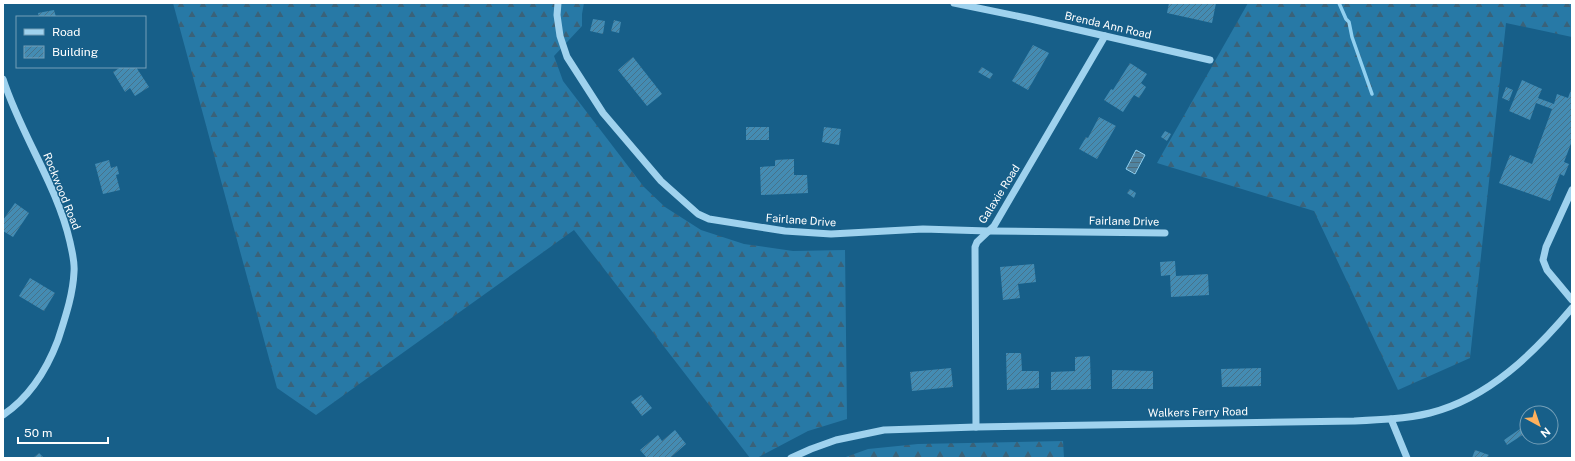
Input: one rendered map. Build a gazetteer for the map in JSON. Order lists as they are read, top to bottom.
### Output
{
  "streets": {
    "street": [
      "Brenda Ann Road",
      "Rockwood Road",
      "Galaxie Road",
      "Fairlane Drive",
      "Walkers Ferry Road"
    ]
  },
  "crossings": [
    ["Brenda Ann Road", "Galaxie Road"],
    ["Galaxie Road", "Fairlane Drive"],
    ["Galaxie Road", "Walkers Ferry Road"]
  ],
  "legend": ["Road", "Building"],
  "scale_bar": "50 m",
  "north": "bottom right"
}
